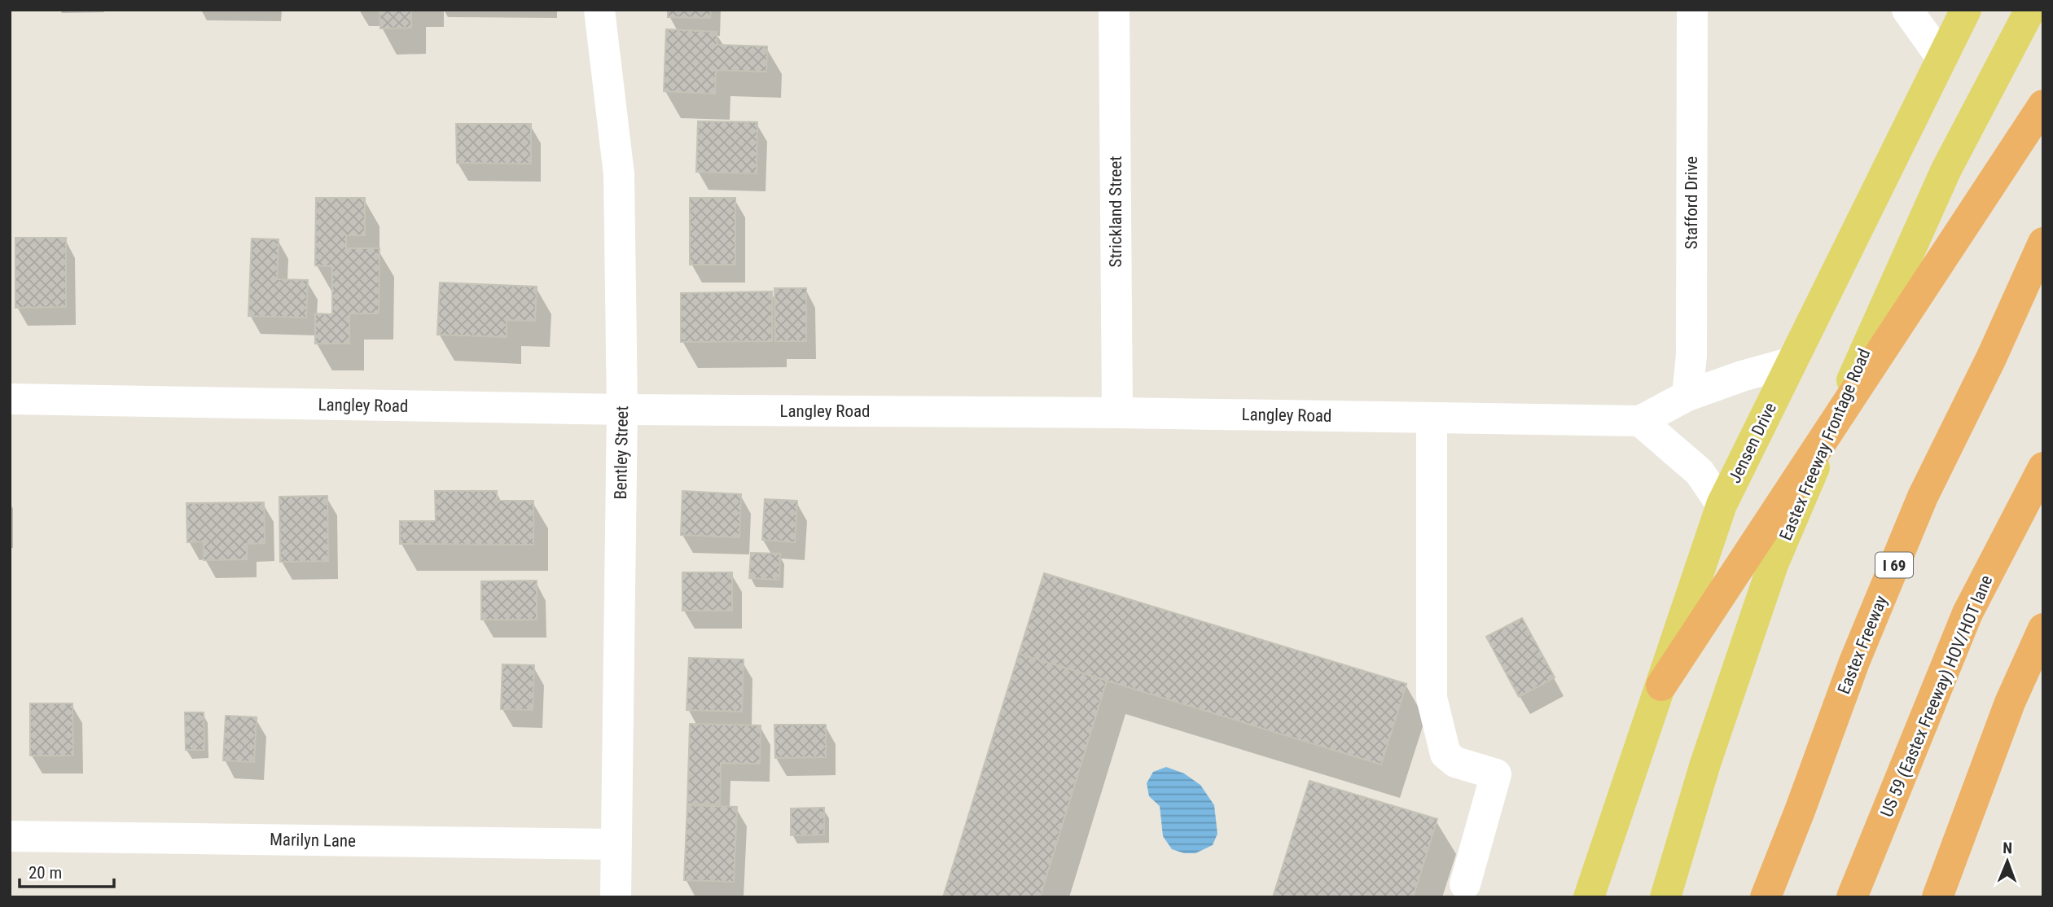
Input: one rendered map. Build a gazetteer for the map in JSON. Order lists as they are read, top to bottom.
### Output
{
  "streets": {
    "highway": ["I 69", "Eastex Freeway", "US 59 (Eastex Freeway) HOV/HOT lane"],
    "main road": ["Jensen Drive", "Eastex Freeway Frontage Road"],
    "street": [
      "Stafford Drive",
      "Strickland Street",
      "Langley Road",
      "Bentley Street",
      "Marilyn Lane"
    ]
  },
  "crossings": [
    ["Stafford Drive", "Langley Road"],
    ["Strickland Street", "Langley Road"],
    ["Langley Road", "Jensen Drive"],
    ["Langley Road", "Bentley Street"],
    ["Bentley Street", "Marilyn Lane"]
  ],
  "scale_bar": "20 m",
  "north": "top"
}
